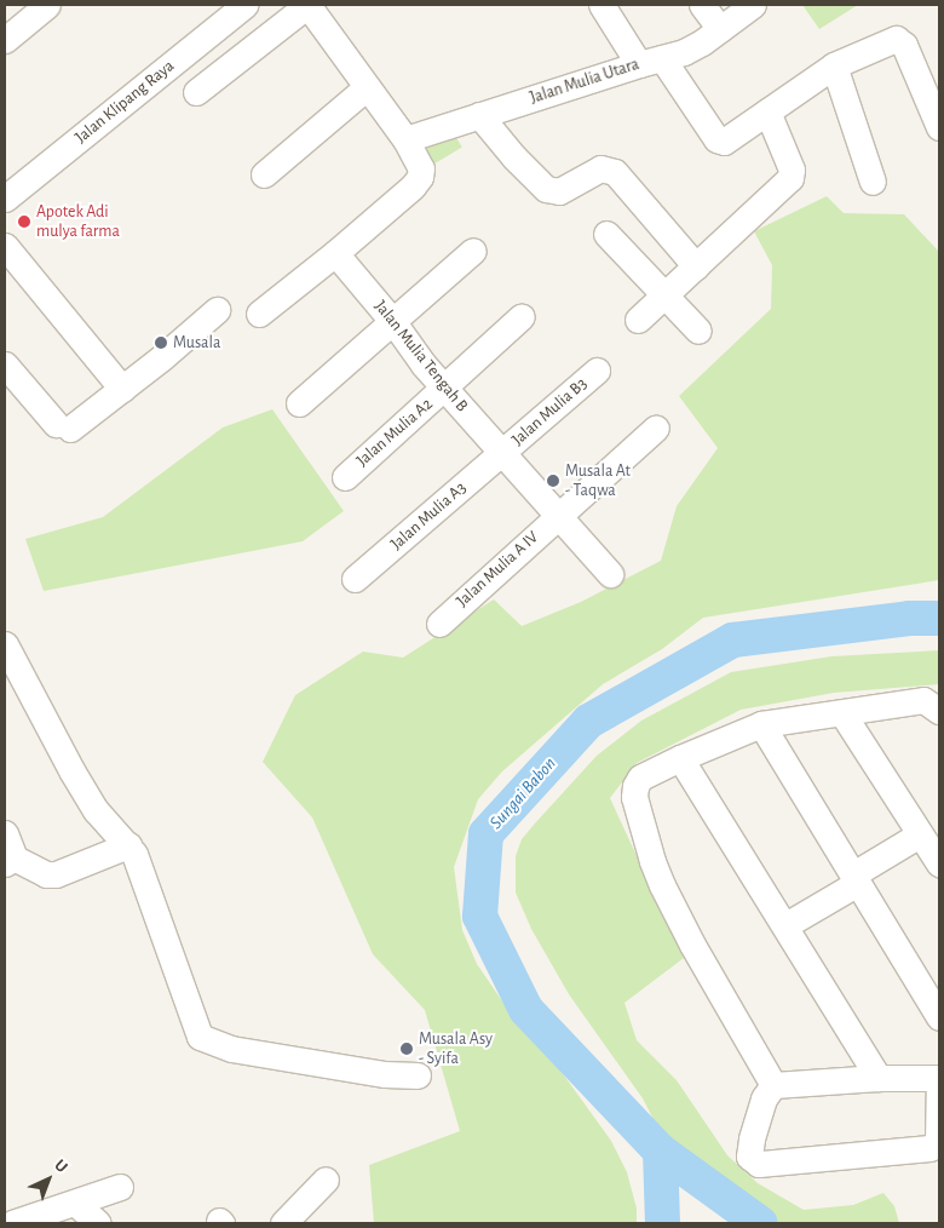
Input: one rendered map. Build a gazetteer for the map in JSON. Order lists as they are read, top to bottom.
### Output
{
  "streets": {
    "street": [
      "Jalan Mulia Utara",
      "Jalan Klipang Raya",
      "Jalan Mulia Tengah B",
      "Jalan Mulia B3",
      "Jalan Mulia A2",
      "Jalan Mulia A3",
      "Jalan Mulia A IV"
    ]
  },
  "crossings": [
    ["Jalan Mulia Tengah B", "Jalan Mulia B3"],
    ["Jalan Mulia Tengah B", "Jalan Mulia A2"],
    ["Jalan Mulia Tengah B", "Jalan Mulia A3"],
    ["Jalan Mulia Tengah B", "Jalan Mulia A IV"],
    ["Jalan Mulia B3", "Jalan Mulia A3"]
  ],
  "water": ["Sungai Babon"],
  "places": [
    "Apotek Adi mulya farma",
    "Musala",
    "Musala At - Taqwa",
    "Musala Asy - Syifa"
  ],
  "north": "top right"
}
